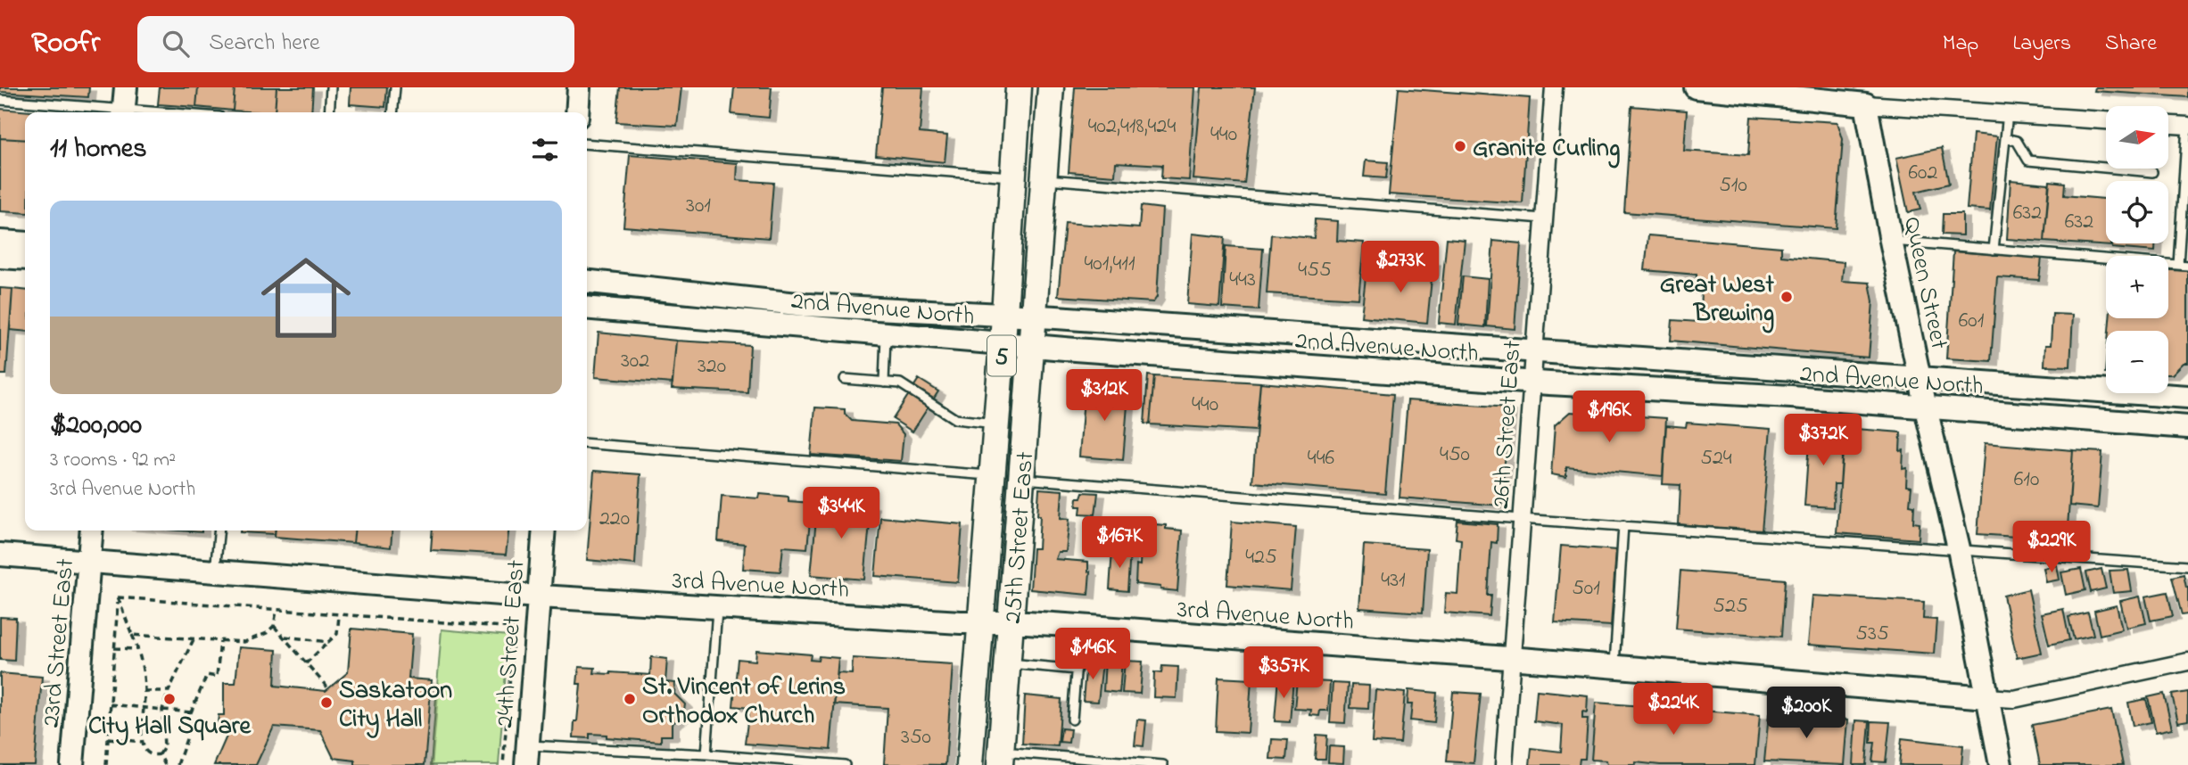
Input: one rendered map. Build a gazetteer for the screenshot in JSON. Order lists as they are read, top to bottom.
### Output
{
  "streets": {
    "main road": [
      "Queen Street",
      "2nd Avenue North",
      "5",
      "25th Street East",
      "3rd Avenue North",
      "23rd Street East",
      "24th Street East"
    ],
    "street": ["26th Street East"]
  },
  "crossings": [
    ["Queen Street", "2nd Avenue North"],
    ["Queen Street", "3rd Avenue North"],
    ["2nd Avenue North", "26th Street East"],
    ["2nd Avenue North", "25th Street East"],
    ["26th Street East", "3rd Avenue North"],
    ["25th Street East", "3rd Avenue North"],
    ["3rd Avenue North", "23rd Street East"],
    ["3rd Avenue North", "24th Street East"]
  ],
  "places": [
    "Granite Curling",
    "Great West Brewing",
    "City Hall Square",
    "St. Vincent of Lerins Orthodox Church",
    "Saskatoon City Hall"
  ],
  "house_numbers": [
    "402,418,424",
    "440",
    "602",
    "510",
    "301",
    "632",
    "632",
    "401,411",
    "455",
    "443",
    "601",
    "302",
    "320",
    "440",
    "450",
    "446",
    "524",
    "610",
    "220",
    "425",
    "431",
    "501",
    "525",
    "535",
    "350"
  ],
  "north": "right",
  "page": {
    "header": "Roofr",
    "search": "Search here",
    "nav": ["Map", "Layers", "Share"],
    "map_buttons": ["+", "−"],
    "heading": "11 homes",
    "list": [
      {
        "name": "$200,000",
        "note": "3 rooms · 92 m² · 3rd Avenue North"
      }
    ],
    "price": [
      "$273K",
      "$312K",
      "$196K",
      "$372K",
      "$344K",
      "$167K",
      "$229K",
      "$146K",
      "$357K",
      "$224K",
      "$200K"
    ]
  }
}
